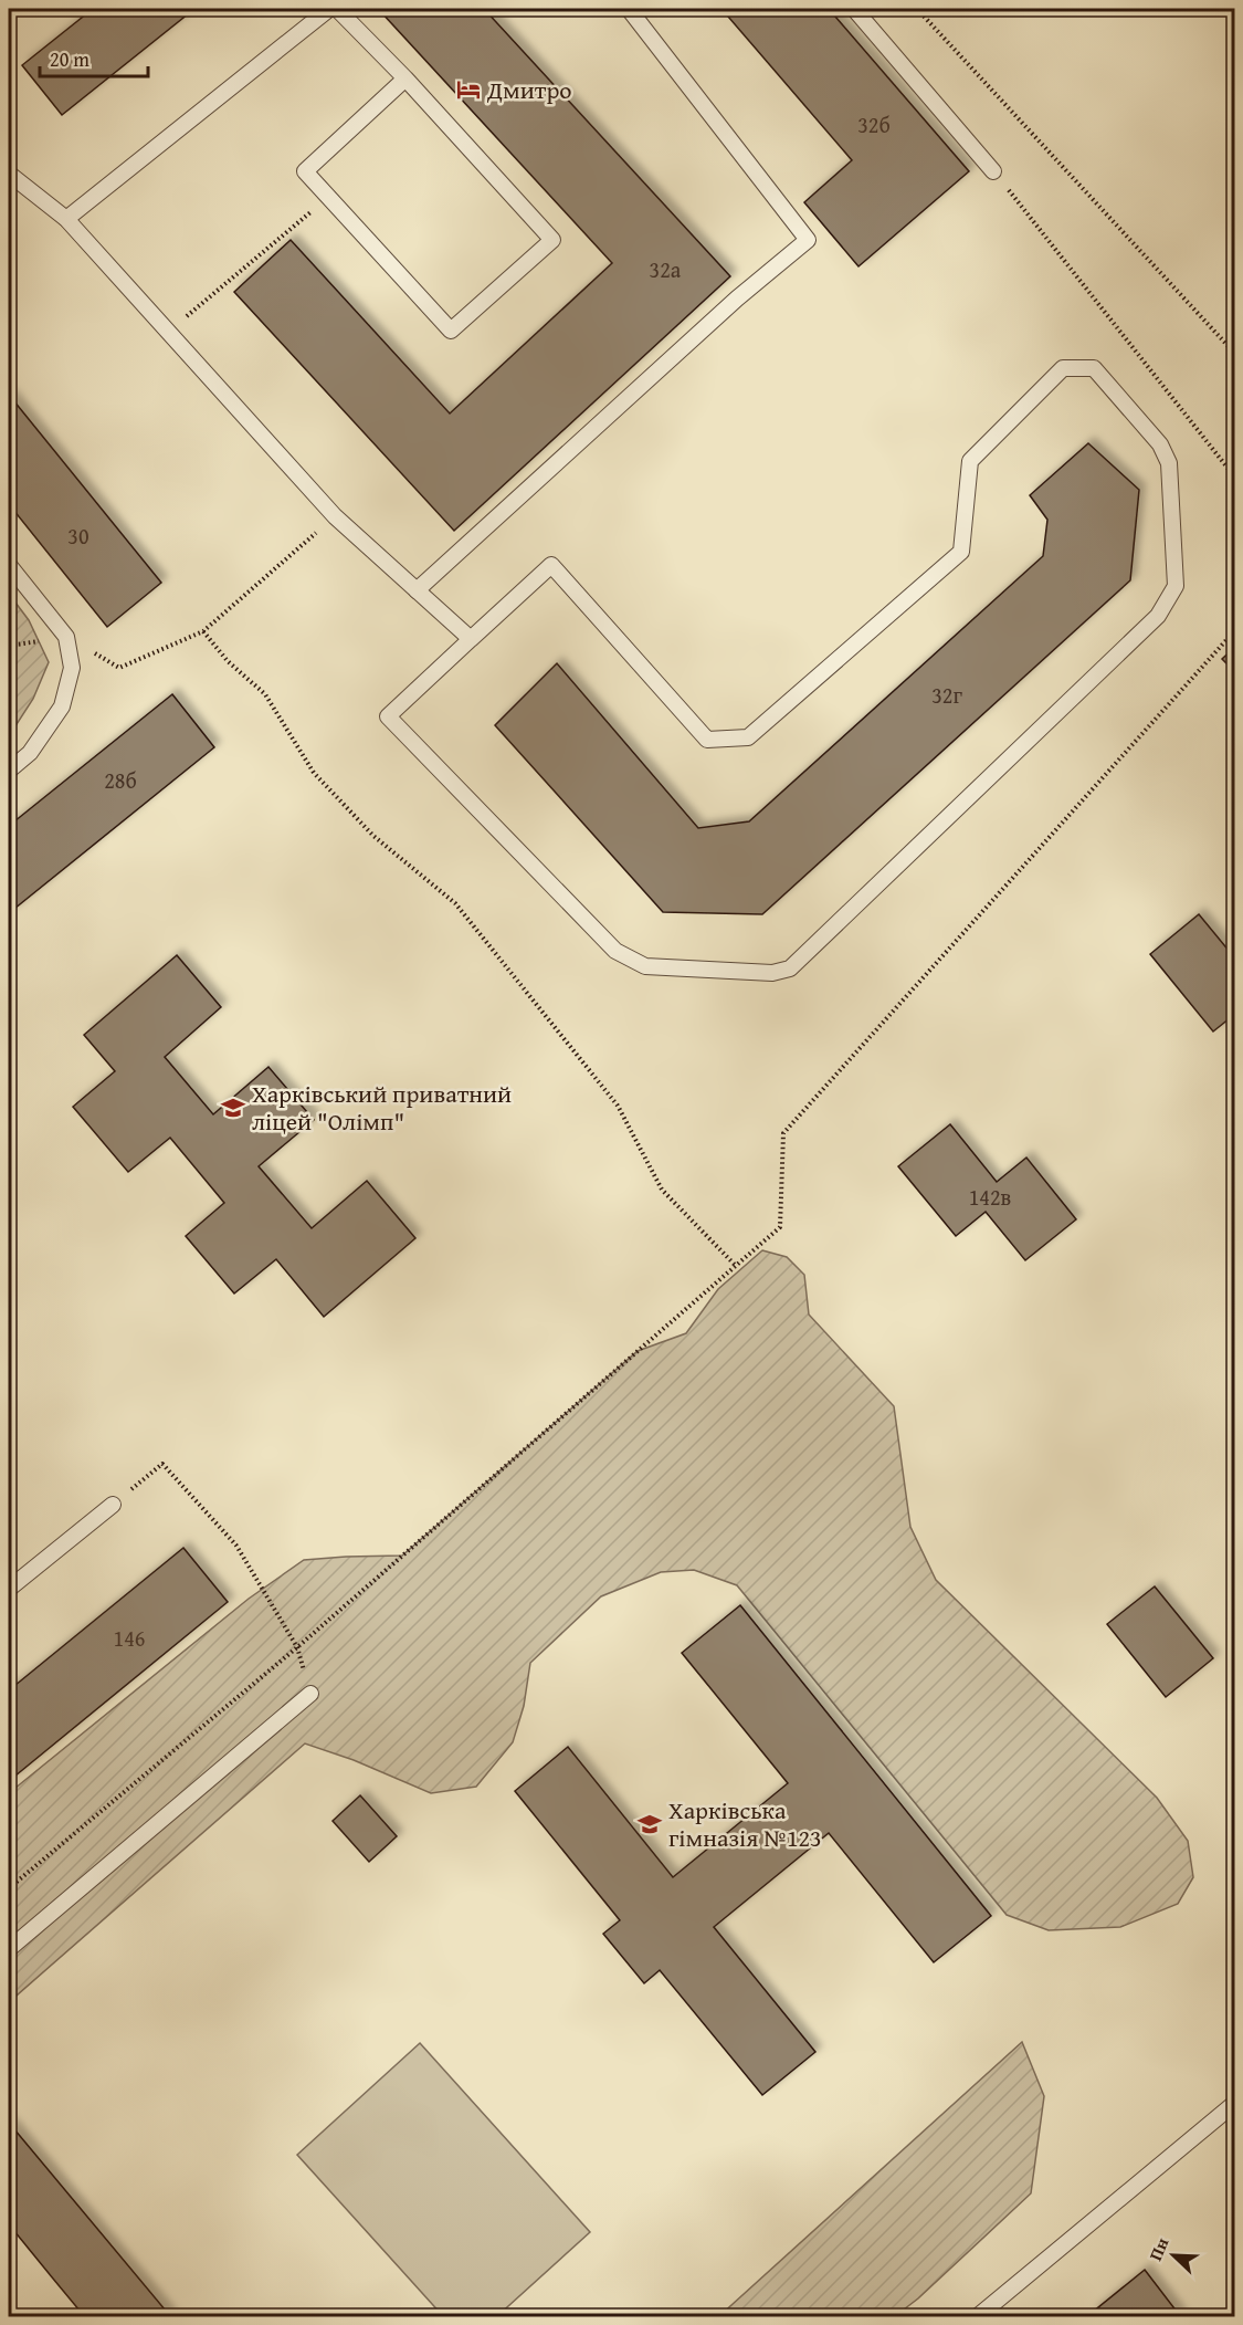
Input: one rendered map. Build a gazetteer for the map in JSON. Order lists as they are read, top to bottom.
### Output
{
  "places": {
    "hotel": ["Дмитро"],
    "school or university": ["Харківський приватний ліцей \"Олімп\"", "Харківська гімназія №123"]
  },
  "house_numbers": [
    "32б",
    "32а",
    "30",
    "32г",
    "28б",
    "142в",
    "146"
  ],
  "scale_bar": "20 m",
  "north": "top left"
}
